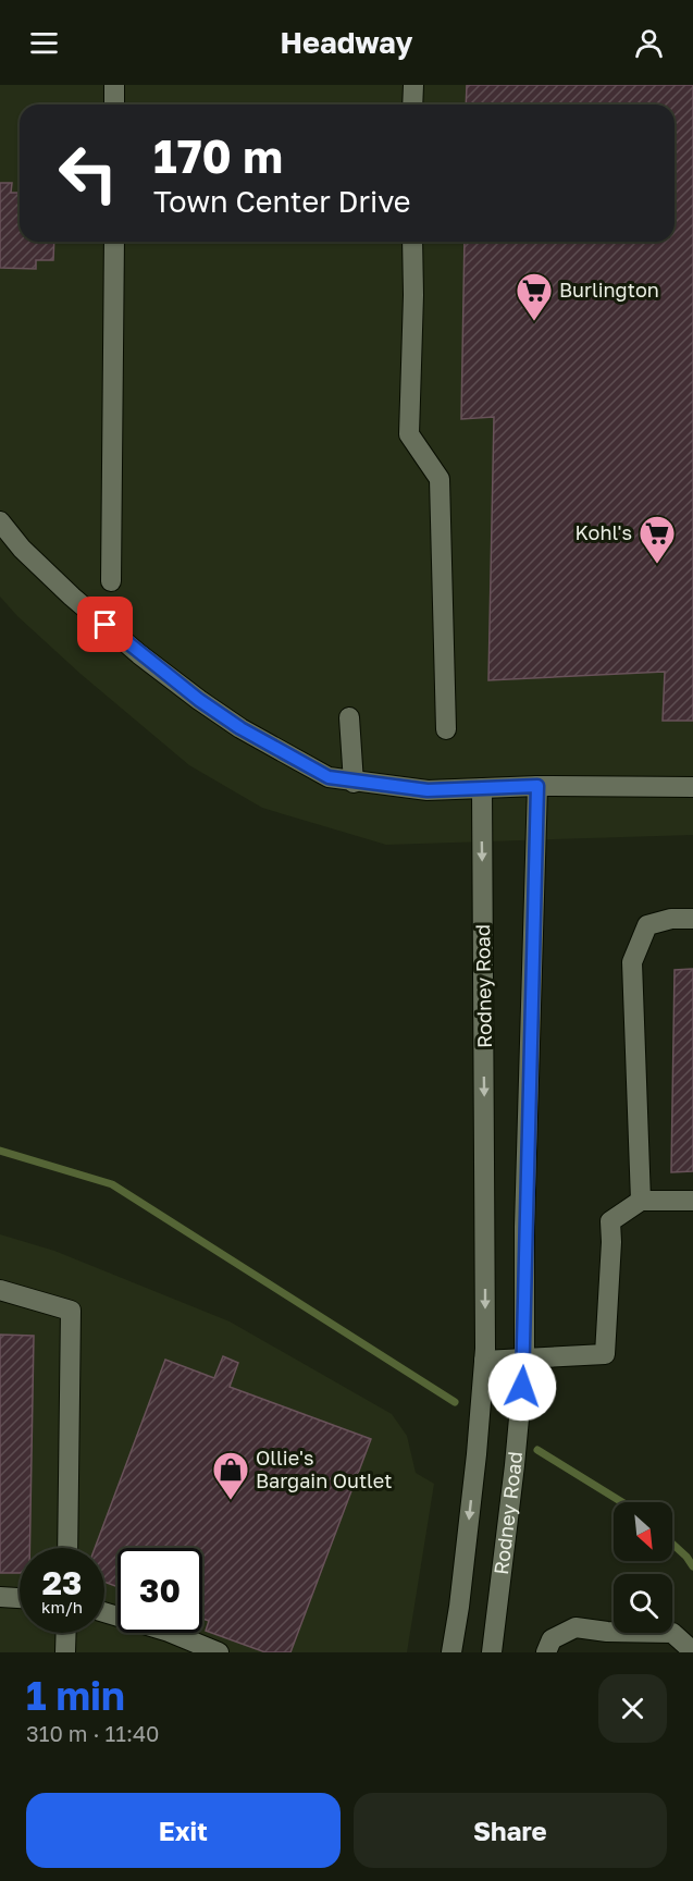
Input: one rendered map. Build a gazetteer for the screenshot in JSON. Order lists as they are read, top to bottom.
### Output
{
  "streets": {
    "street": ["Rodney Road"]
  },
  "places": {
    "supermarket": ["Burlington", "Kohl's"],
    "shop": ["Ollie's Bargain Outlet"]
  },
  "north": "bottom right",
  "page": {
    "header": "Headway",
    "turn": ["170 m", "Town Center Drive"],
    "speed": "23 km/h",
    "limit": "30",
    "heading": ["1 min", "310 m · 11:40"],
    "buttons": ["Exit", "Share"]
  }
}
